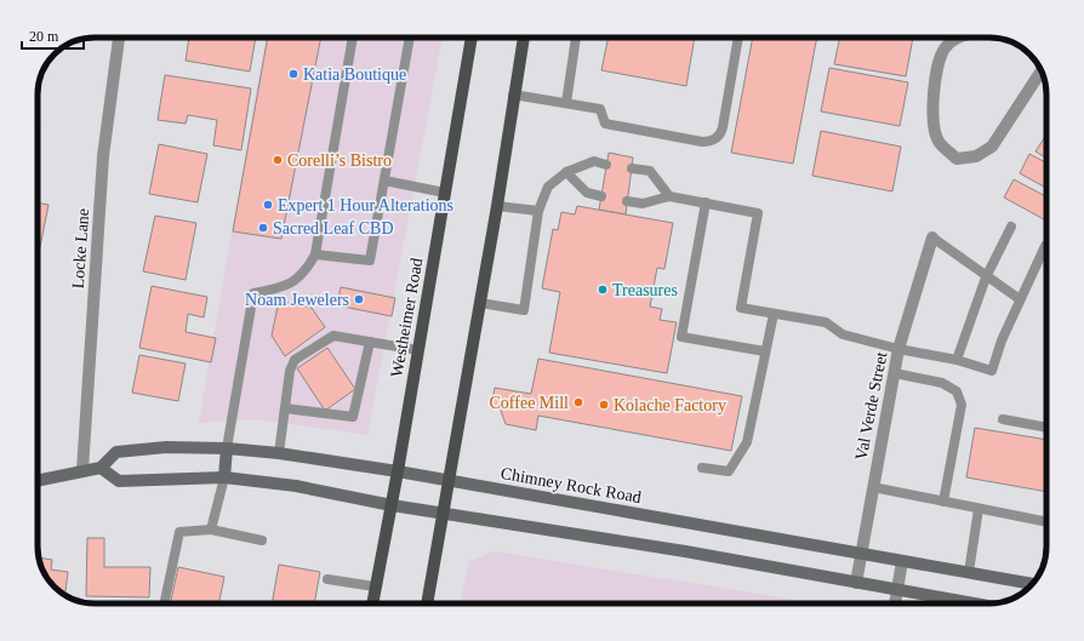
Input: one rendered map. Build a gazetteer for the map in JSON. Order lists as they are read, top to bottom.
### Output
{
  "streets": {
    "main road": ["Westheimer Road", "Chimney Rock Road"],
    "street": ["Locke Lane", "Val Verde Street"]
  },
  "crossings": [
    ["Westheimer Road", "Chimney Rock Road"],
    ["Val Verde Street", "Chimney Rock Road"]
  ],
  "places": [
    "Katia Boutique",
    "Corelli’s Bistro",
    "Expert 1 Hour Alterations",
    "Sacred Leaf CBD",
    "Treasures",
    "Noam Jewelers",
    "Coffee Mill",
    "Kolache Factory"
  ],
  "scale_bar": "20 m"
}
